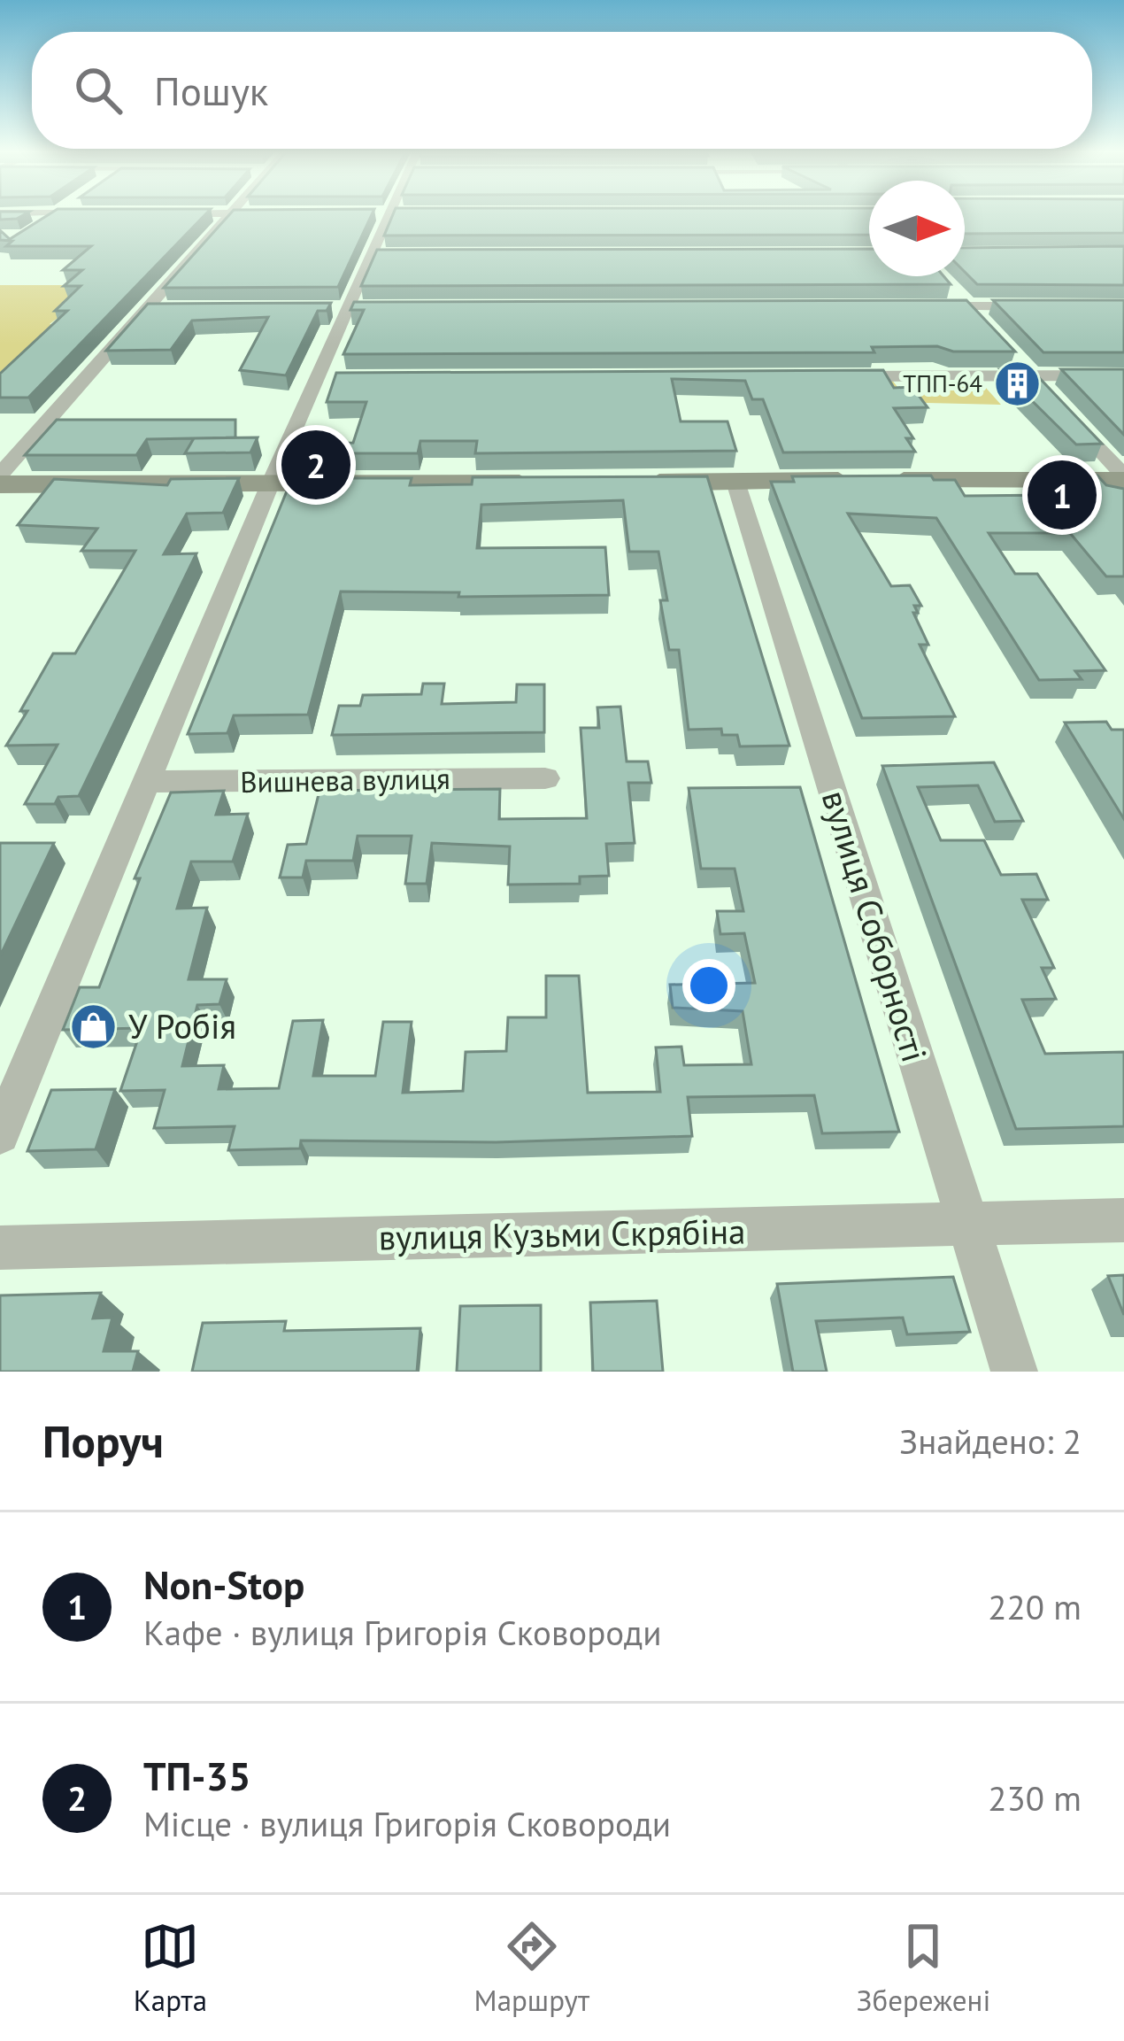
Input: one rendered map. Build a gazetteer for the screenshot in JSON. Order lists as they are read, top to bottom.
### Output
{
  "streets": {
    "street": ["Вишнева вулиця", "вулиця Соборності", "вулиця Кузьми Скрябіна"]
  },
  "crossings": [
    ["вулиця Соборності", "вулиця Кузьми Скрябіна"]
  ],
  "places": {
    "building": ["ТПП-64"],
    "shop": ["У Робія"]
  },
  "north": "right",
  "page": {
    "search": "Пошук",
    "pins": ["2", "1"],
    "heading": ["Поруч", "Знайдено: 2"],
    "list": [
      {
        "mark": "1",
        "name": "Non-Stop",
        "note": "Кафе · вулиця Григорія Сковороди",
        "value": "220 m"
      },
      {
        "mark": "2",
        "name": "ТП-35",
        "note": "Місце · вулиця Григорія Сковороди",
        "value": "230 m"
      }
    ],
    "nav": ["Карта", "Маршрут", "Збережені"]
  }
}
